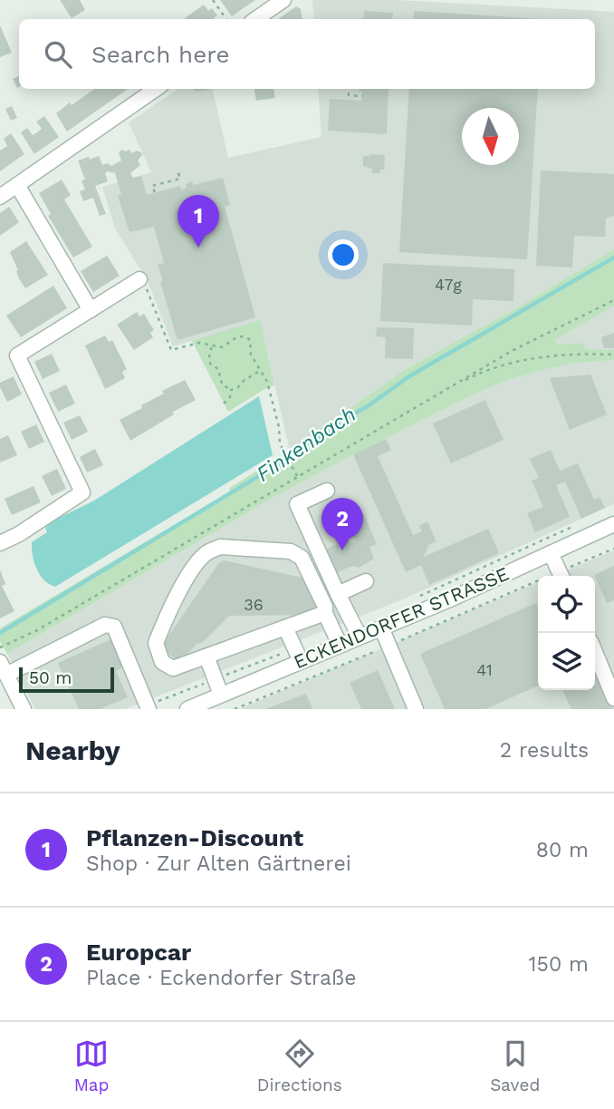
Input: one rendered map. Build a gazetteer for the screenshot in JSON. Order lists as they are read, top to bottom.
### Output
{
  "streets": {
    "street": ["ECKENDORFER STRASSE"]
  },
  "water": ["Finkenbach"],
  "house_numbers": ["47g", "36", "41"],
  "scale_bar": "50 m",
  "north": "bottom",
  "page": {
    "search": "Search here",
    "pins": ["1", "2"],
    "scale": "50 m",
    "heading": ["Nearby", "2 results"],
    "list": [
      {
        "mark": "1",
        "name": "Pflanzen-Discount",
        "note": "Shop · Zur Alten Gärtnerei",
        "value": "80 m"
      },
      {
        "mark": "2",
        "name": "Europcar",
        "note": "Place · Eckendorfer Straße",
        "value": "150 m"
      }
    ],
    "nav": ["Map", "Directions", "Saved"]
  }
}
